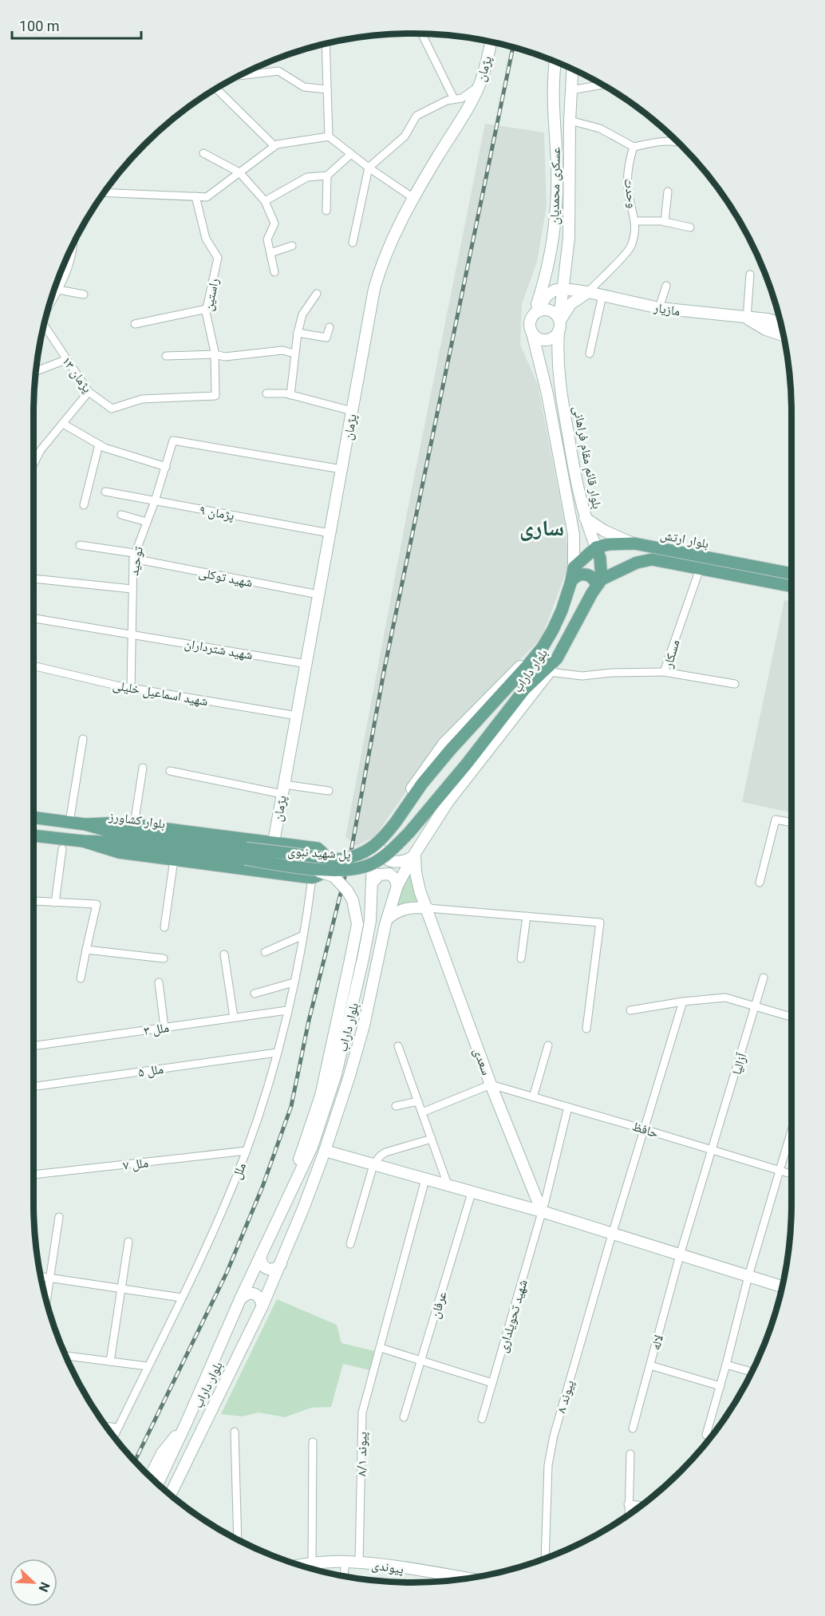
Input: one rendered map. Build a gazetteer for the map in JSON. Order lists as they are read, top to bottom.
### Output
{
  "streets": {
    "main road": [
      "پژمان",
      "عسکری محمدیان",
      "مازیار",
      "بلوار قائم مقام فراهانی",
      "بلوار ارتش",
      "بلوار داراب",
      "بلوار کشاورز",
      "پل شهید نبوی",
      "سعدی",
      "پیوندی"
    ],
    "street": [
      "وحدت",
      "راستین",
      "پژمان ۱۳",
      "پژمان ۹",
      "توحید",
      "شهید توکلی",
      "شهید شترداران",
      "مسکار",
      "شهید اسماعیل خلیلی",
      "ملل ۳",
      "آزالیا",
      "ملل ۵",
      "حافظ",
      "ملل ۷",
      "ملل",
      "عرفان",
      "شهید تحویلداری",
      "لاله",
      "پیوند ۸",
      "پیوند ۸/۱"
    ]
  },
  "crossings": [
    ["پژمان", "پژمان ۹"],
    ["پژمان", "توحید"],
    ["پژمان", "شهید توکلی"],
    ["پژمان", "شهید شترداران"],
    ["پژمان", "شهید اسماعیل خلیلی"],
    ["عسکری محمدیان", "مازیار"],
    ["عسکری محمدیان", "بلوار قائم مقام فراهانی"],
    ["وحدت", "مازیار"],
    ["راستین", "پژمان ۱۳"],
    ["بلوار قائم مقام فراهانی", "بلوار ارتش"],
    ["بلوار قائم مقام فراهانی", "بلوار داراب"],
    ["پژمان ۹", "توحید"],
    ["بلوار ارتش", "مسکار"],
    ["بلوار ارتش", "بلوار داراب"],
    ["توحید", "شهید توکلی"],
    ["توحید", "شهید شترداران"],
    ["توحید", "شهید اسماعیل خلیلی"],
    ["بلوار داراب", "پل شهید نبوی"],
    ["بلوار داراب", "سعدی"],
    ["بلوار کشاورز", "پل شهید نبوی"],
    ["پل شهید نبوی", "ملل"],
    ["ملل ۳", "ملل"],
    ["سعدی", "حافظ"],
    ["سعدی", "شهید تحویلداری"],
    ["آزالیا", "حافظ"],
    ["آزالیا", "لاله"],
    ["ملل ۵", "ملل"],
    ["حافظ", "شهید تحویلداری"],
    ["حافظ", "پیوند ۸"],
    ["ملل ۷", "ملل"],
    ["پیوند ۸/۱", "پیوندی"]
  ],
  "districts": ["ساری"],
  "scale_bar": "100 m",
  "north": "bottom right"
}
